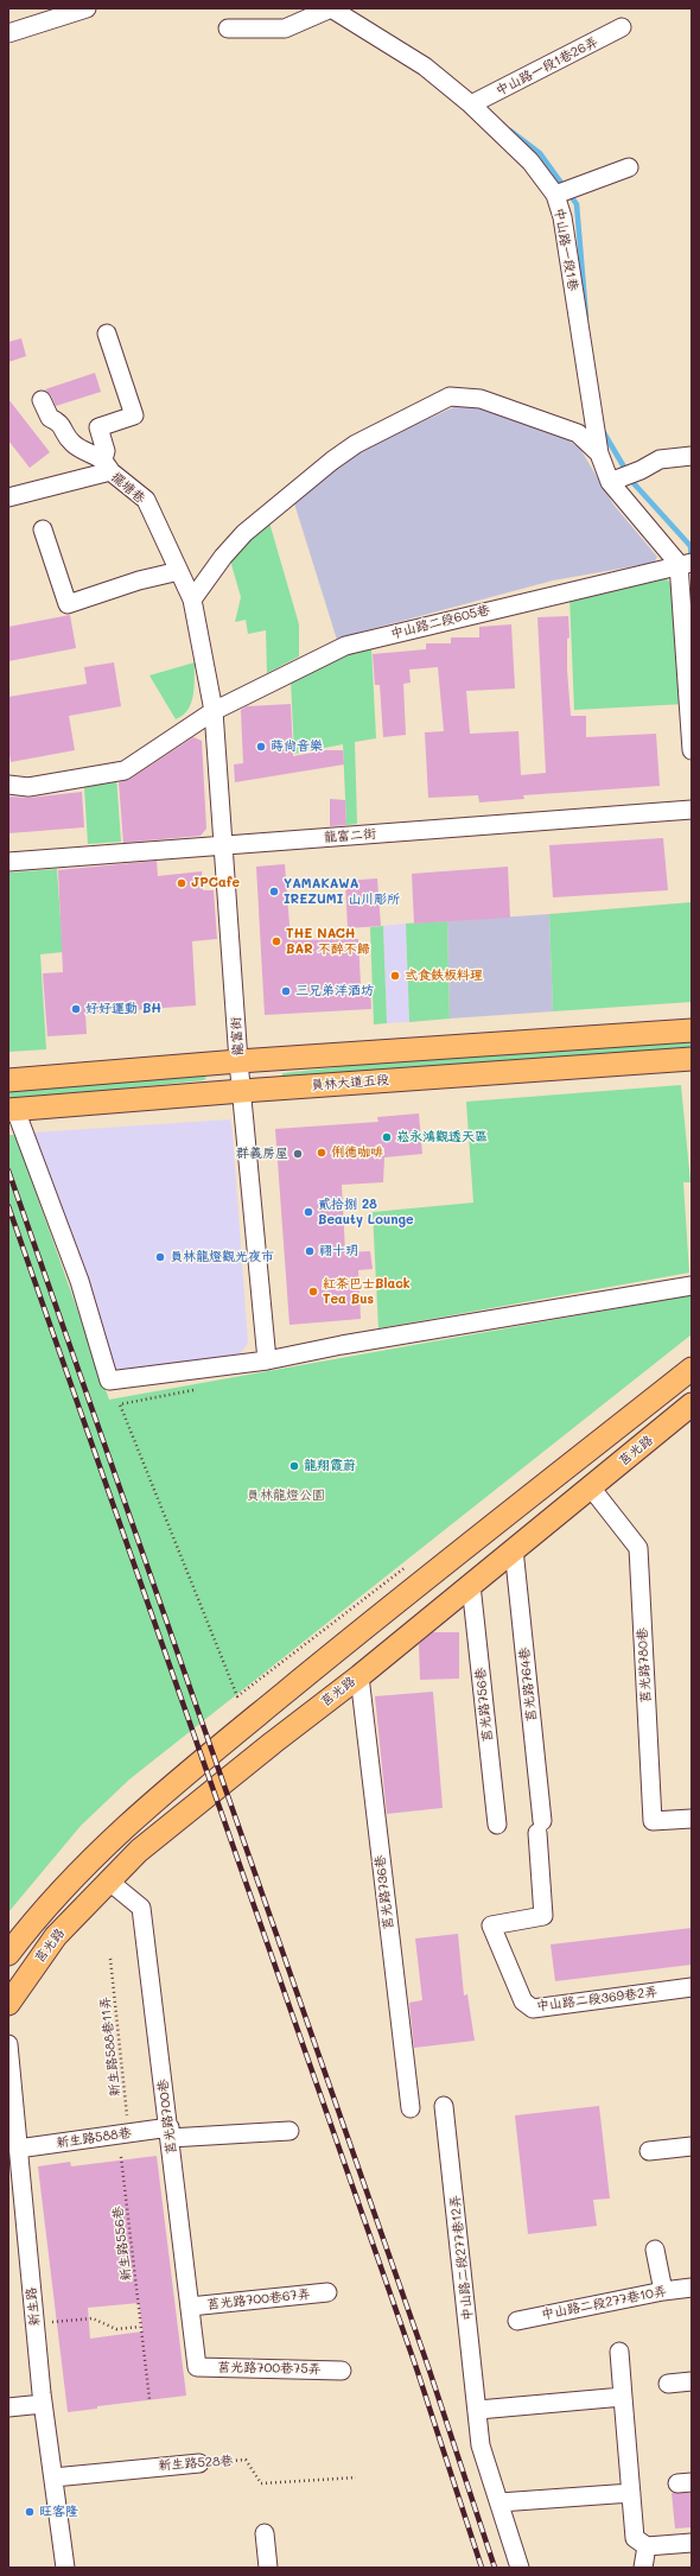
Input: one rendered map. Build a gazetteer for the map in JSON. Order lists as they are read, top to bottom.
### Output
{
  "streets": {
    "main road": ["員林大道五段", "莒光路"],
    "street": [
      "中山路一段1巷26弄",
      "中山路一段1巷",
      "擺塘巷",
      "中山路二段605巷",
      "龍富二街",
      "龍富街",
      "莒光路780巷",
      "莒光路764巷",
      "莒光路756巷",
      "莒光路736巷",
      "中山路二段369巷2弄",
      "莒光路700巷",
      "新生路588巷",
      "中山路二段277巷12弄",
      "莒光路700巷67弄",
      "中山路二段277巷10弄",
      "新生路",
      "莒光路700巷75弄",
      "新生路528巷"
    ],
    "path": ["新生路588巷11弄", "新生路556巷"]
  },
  "crossings": [
    ["中山路一段1巷26弄", "中山路一段1巷"],
    ["中山路一段1巷", "中山路二段605巷"],
    ["擺塘巷", "中山路二段605巷"],
    ["擺塘巷", "龍富街"],
    ["中山路二段605巷", "龍富街"],
    ["龍富二街", "龍富街"],
    ["龍富街", "員林大道五段"],
    ["莒光路", "莒光路780巷"],
    ["莒光路", "莒光路764巷"],
    ["莒光路", "莒光路756巷"],
    ["莒光路", "莒光路736巷"],
    ["莒光路", "莒光路700巷"],
    ["莒光路764巷", "中山路二段369巷2弄"],
    ["新生路588巷11弄", "新生路588巷"],
    ["莒光路700巷", "新生路588巷"],
    ["莒光路700巷", "莒光路700巷67弄"],
    ["莒光路700巷", "莒光路700巷75弄"],
    ["新生路588巷", "新生路"],
    ["新生路", "新生路528巷"]
  ],
  "parks": ["員林龍燈公園"],
  "places": [
    "蒔尚音樂",
    "JPCafe",
    "YAMAKAWA IREZUMI 山川彫所",
    "THE NACH BAR 不醉不歸",
    "弎食鉄板料理",
    "三兄弟洋酒坊",
    "好好運動 BH",
    "崧永鴻觀透天區",
    "俐德咖啡",
    "群義房屋",
    "貳拾捌 28 Beauty Lounge",
    "祤十玥",
    "員林龍燈觀光夜市",
    "紅茶巴士Black Tea Bus",
    "龍翔霞蔚",
    "旺客隆"
  ]
}
